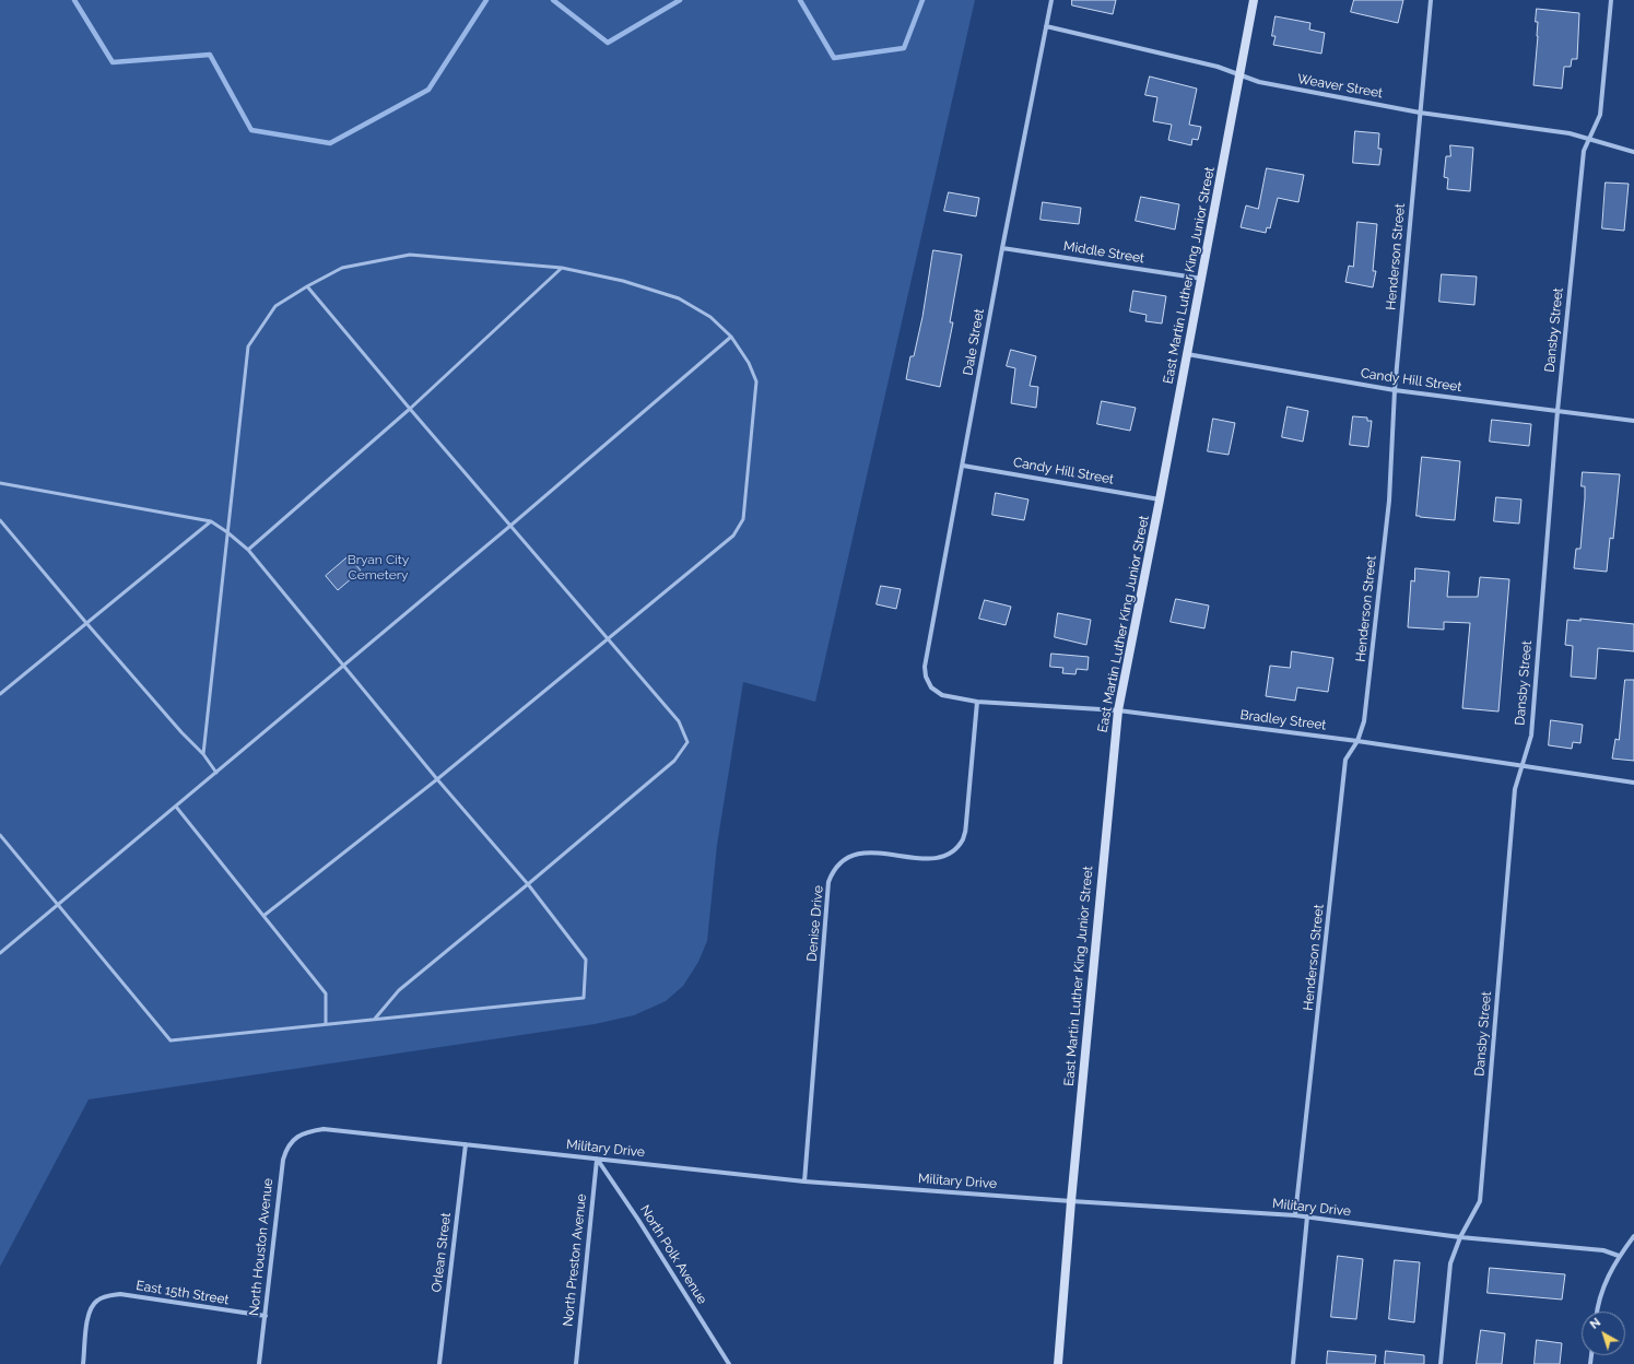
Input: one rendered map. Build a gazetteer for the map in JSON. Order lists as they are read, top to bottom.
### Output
{
  "streets": {
    "street": [
      "Weaver Street",
      "Middle Street",
      "Henderson Street",
      "East Martin Luther King Junior Street",
      "Dansby Street",
      "Dale Street",
      "Candy Hill Street",
      "Bradley Street",
      "Denise Drive",
      "Military Drive",
      "North Houston Avenue",
      "Orlean Street",
      "North Polk Avenue",
      "North Preston Avenue",
      "East 15th Street"
    ]
  },
  "crossings": [
    ["Weaver Street", "Henderson Street"],
    ["Weaver Street", "East Martin Luther King Junior Street"],
    ["Weaver Street", "Dansby Street"],
    ["Weaver Street", "Dale Street"],
    ["Middle Street", "East Martin Luther King Junior Street"],
    ["Middle Street", "Dale Street"],
    ["Henderson Street", "Candy Hill Street"],
    ["Henderson Street", "Bradley Street"],
    ["Henderson Street", "Military Drive"],
    ["East Martin Luther King Junior Street", "Candy Hill Street"],
    ["East Martin Luther King Junior Street", "Bradley Street"],
    ["East Martin Luther King Junior Street", "Military Drive"],
    ["Dansby Street", "Candy Hill Street"],
    ["Dansby Street", "Bradley Street"],
    ["Dansby Street", "Military Drive"],
    ["Dale Street", "Candy Hill Street"],
    ["Dale Street", "Bradley Street"],
    ["Bradley Street", "Denise Drive"],
    ["Denise Drive", "Military Drive"],
    ["Military Drive", "North Houston Avenue"],
    ["Military Drive", "Orlean Street"],
    ["Military Drive", "North Polk Avenue"],
    ["Military Drive", "North Preston Avenue"],
    ["North Houston Avenue", "East 15th Street"],
    ["North Polk Avenue", "North Preston Avenue"]
  ],
  "parks": ["Bryan City Cemetery"],
  "north": "top left"
}
